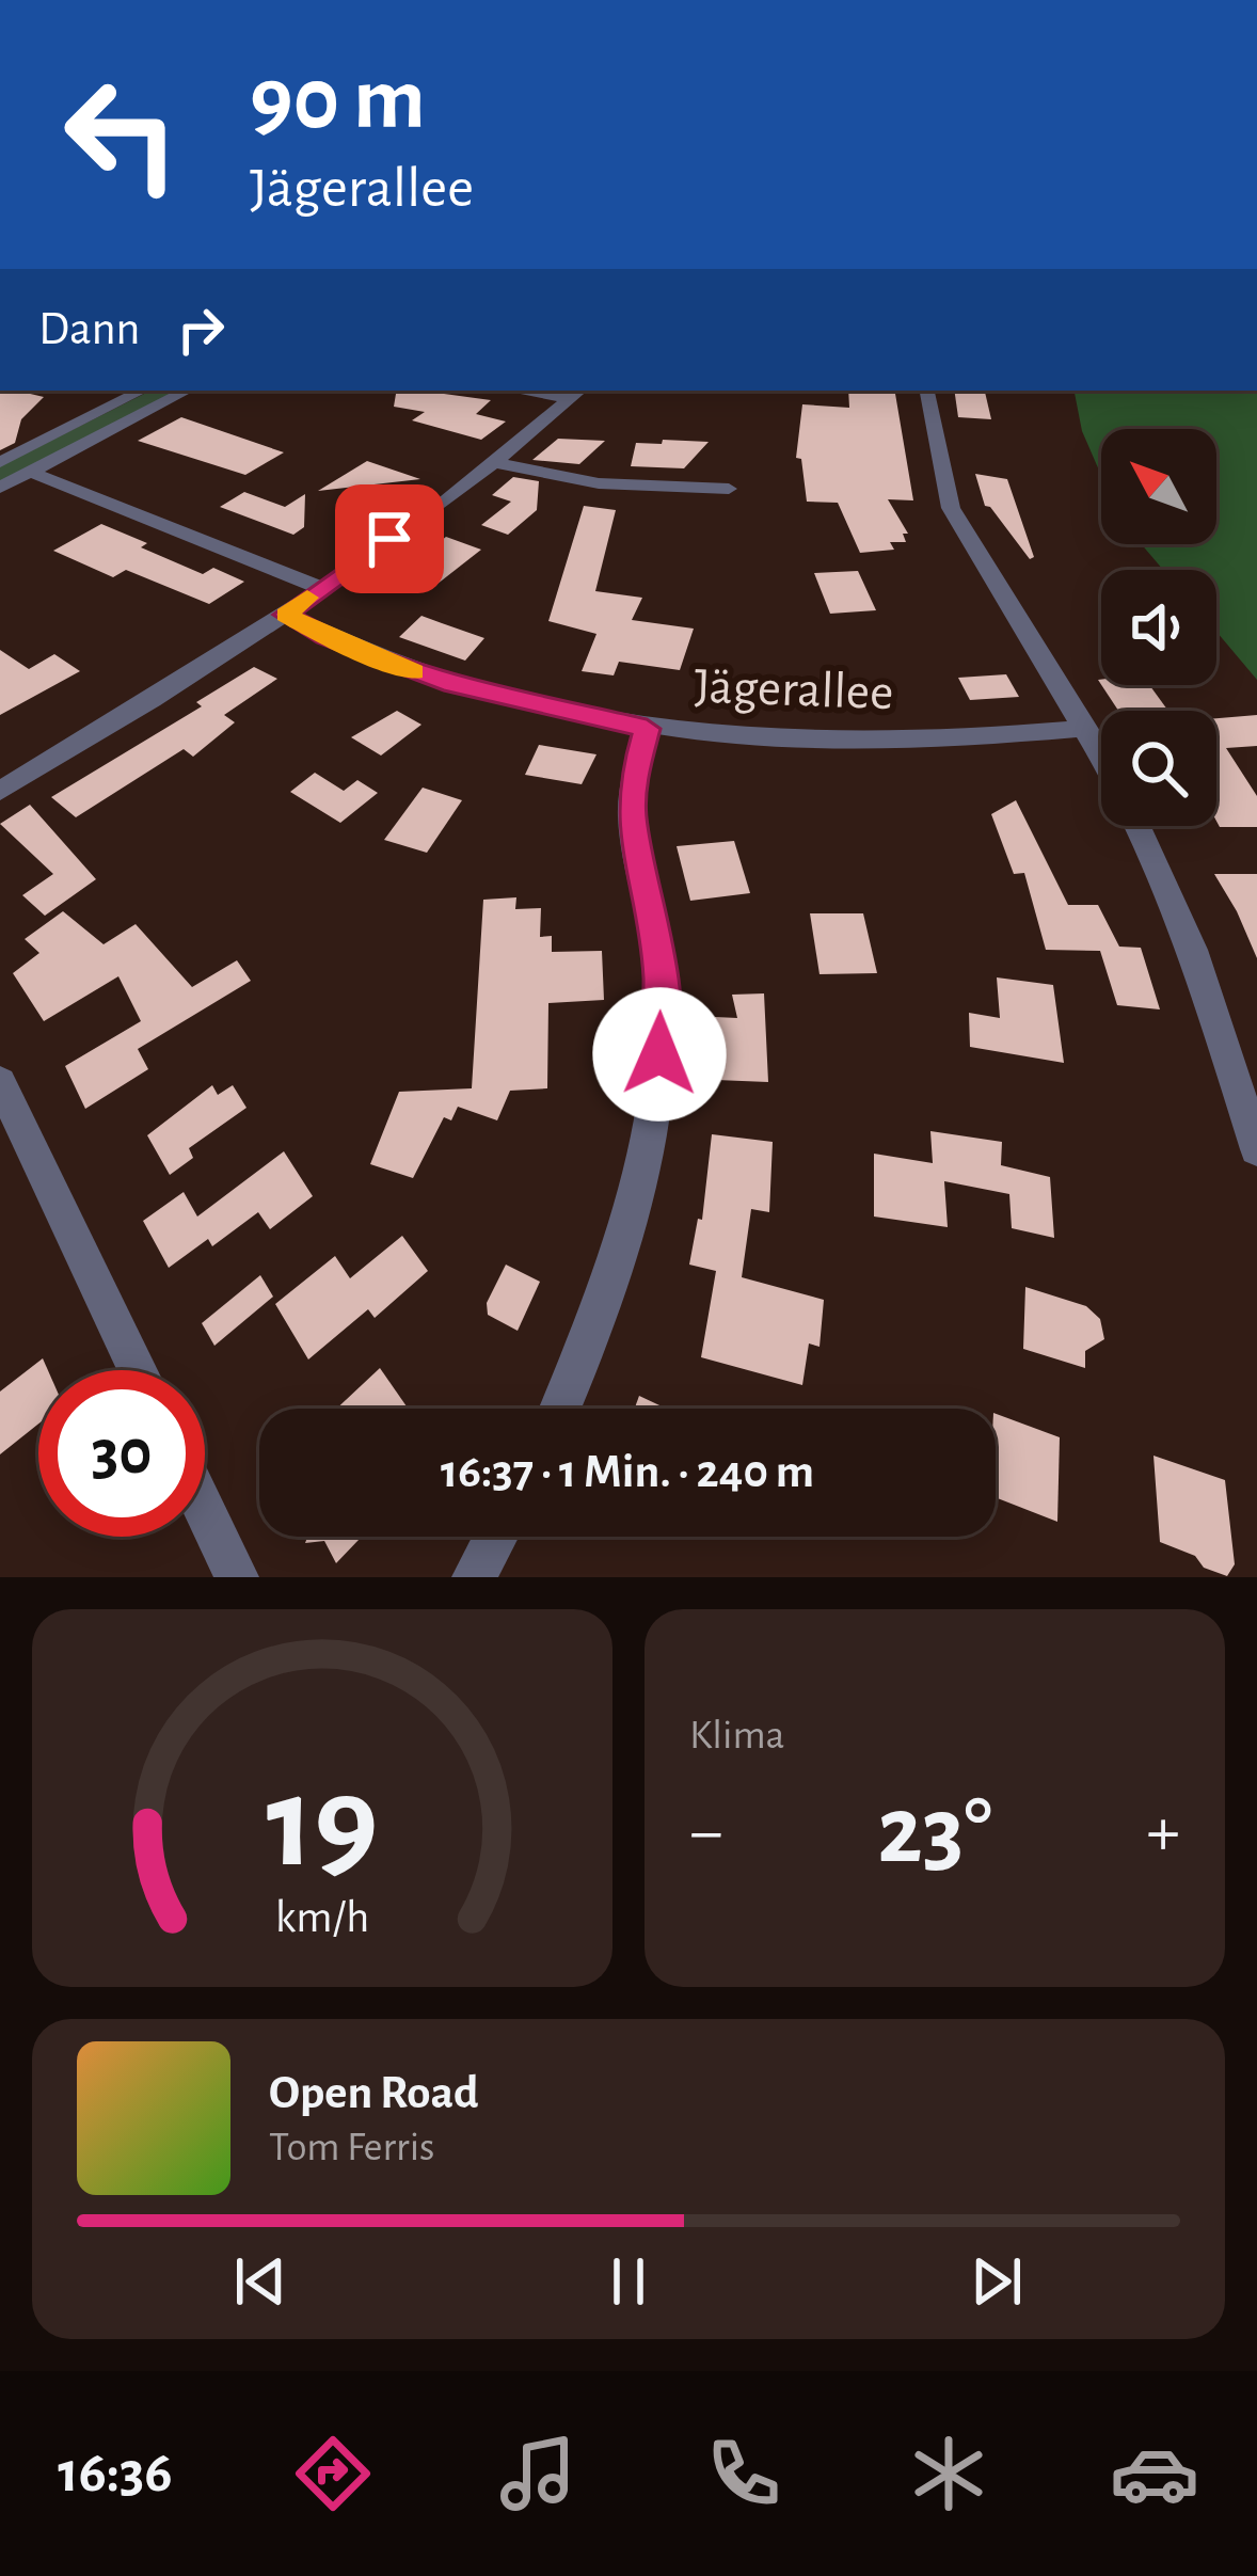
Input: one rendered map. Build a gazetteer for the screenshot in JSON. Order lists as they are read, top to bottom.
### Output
{
  "streets": {
    "street": ["Jägerallee"]
  },
  "north": "top left",
  "page": {
    "turn": ["90 m", "Jägerallee"],
    "then": "Dann",
    "limit": "30",
    "trip": "16:37 · 1 Min. · 240 m",
    "tile": "Klima",
    "heat": ["−", "23°", "+"],
    "song": ["Open Road", "Tom Ferris"],
    "tabs": "16:36",
    "gauge": ["19", "km/h"]
  }
}
